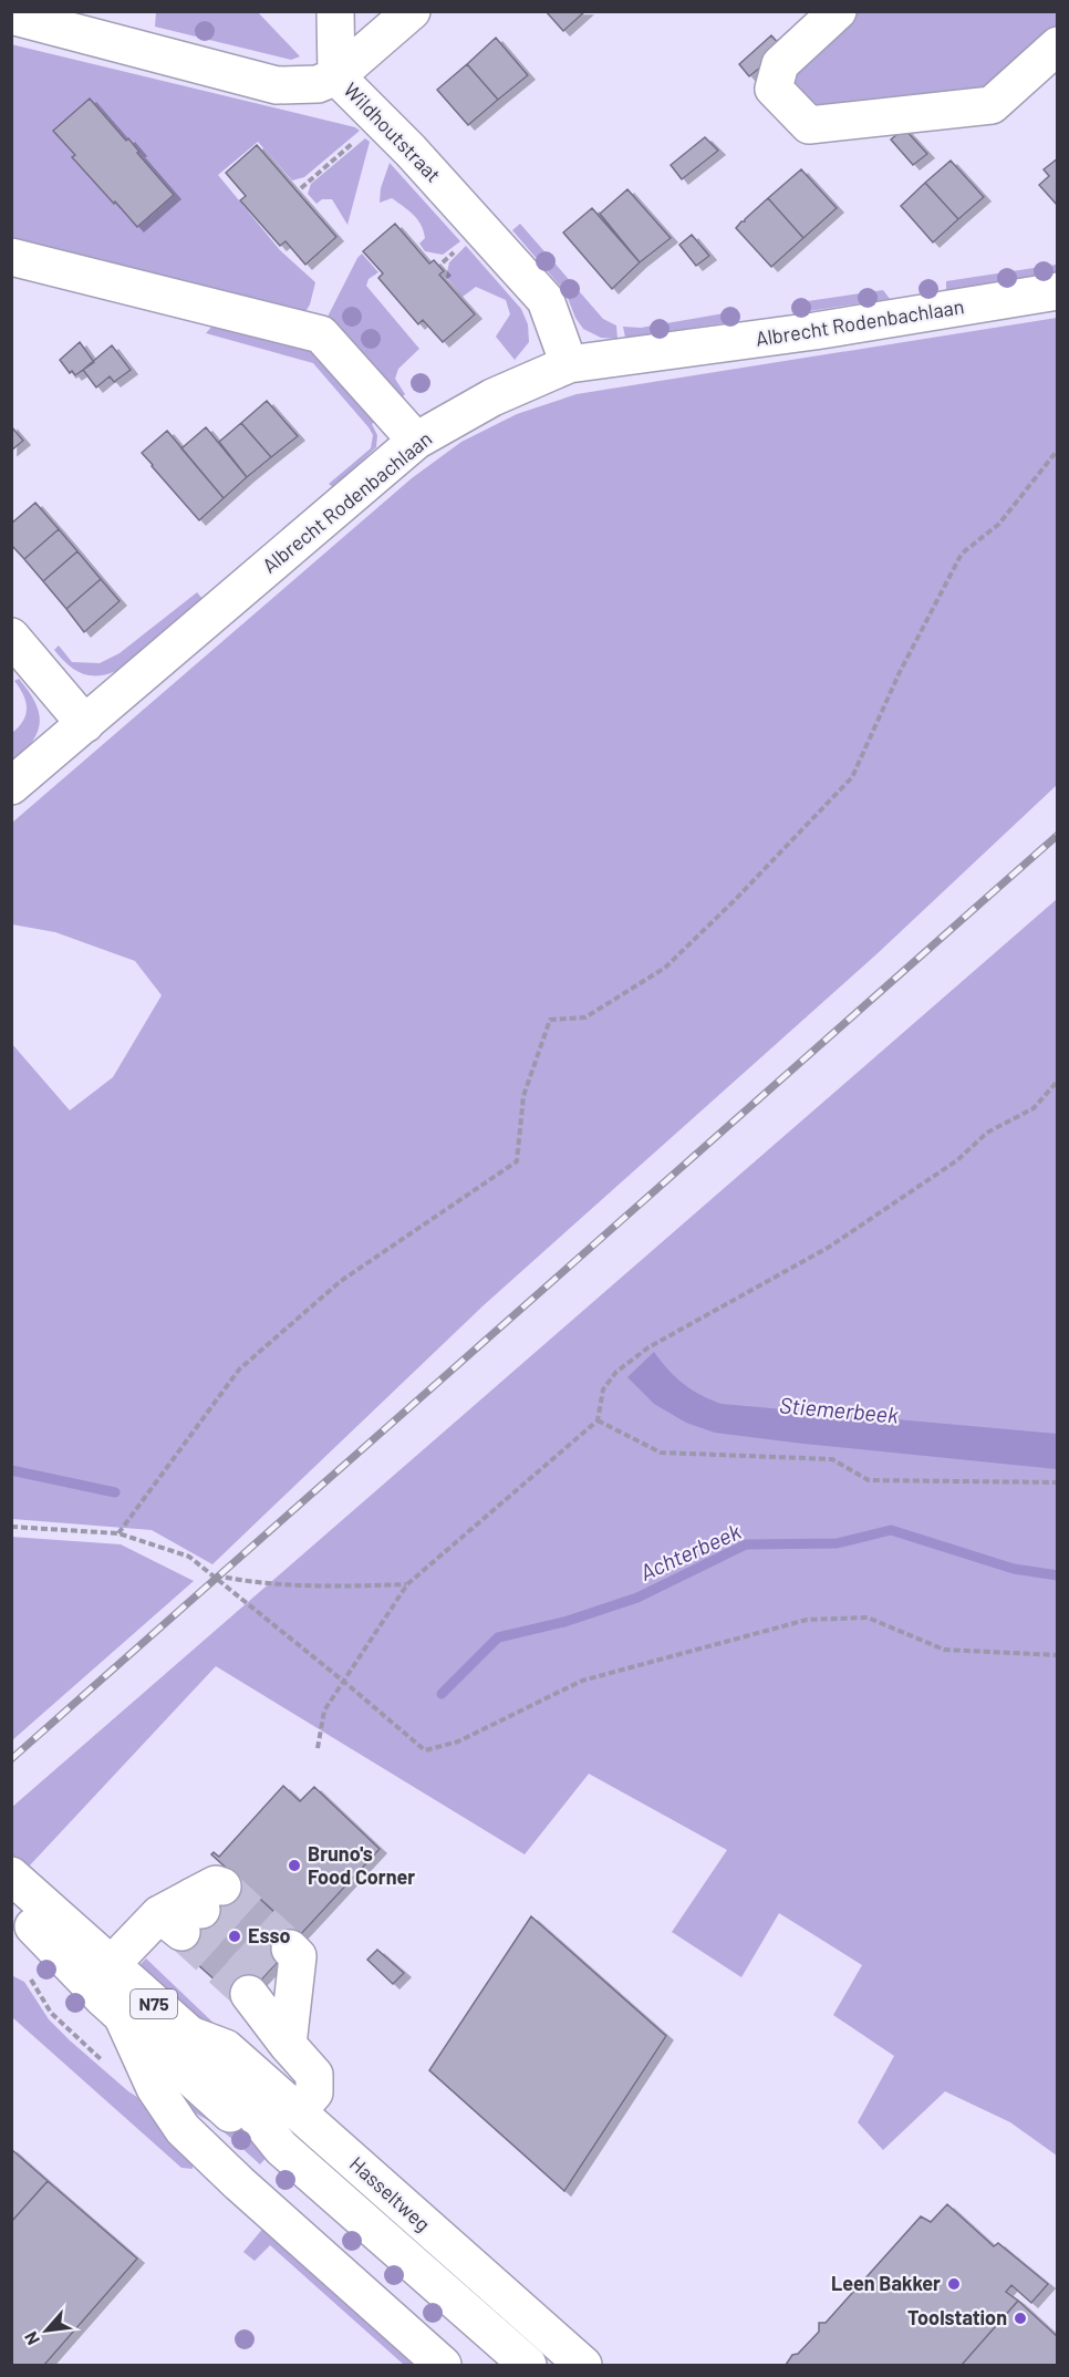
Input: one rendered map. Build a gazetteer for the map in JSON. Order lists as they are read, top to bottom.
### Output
{
  "streets": {
    "street": [
      "Wildhoutstraat",
      "Albrecht Rodenbachlaan",
      "N75",
      "Hasseltweg"
    ]
  },
  "crossings": [
    ["Wildhoutstraat", "Albrecht Rodenbachlaan"]
  ],
  "water": ["Stiemerbeek", "Achterbeek"],
  "places": [
    "Bruno's Food Corner",
    "Esso",
    "Leen Bakker",
    "Toolstation"
  ],
  "north": "bottom left"
}
